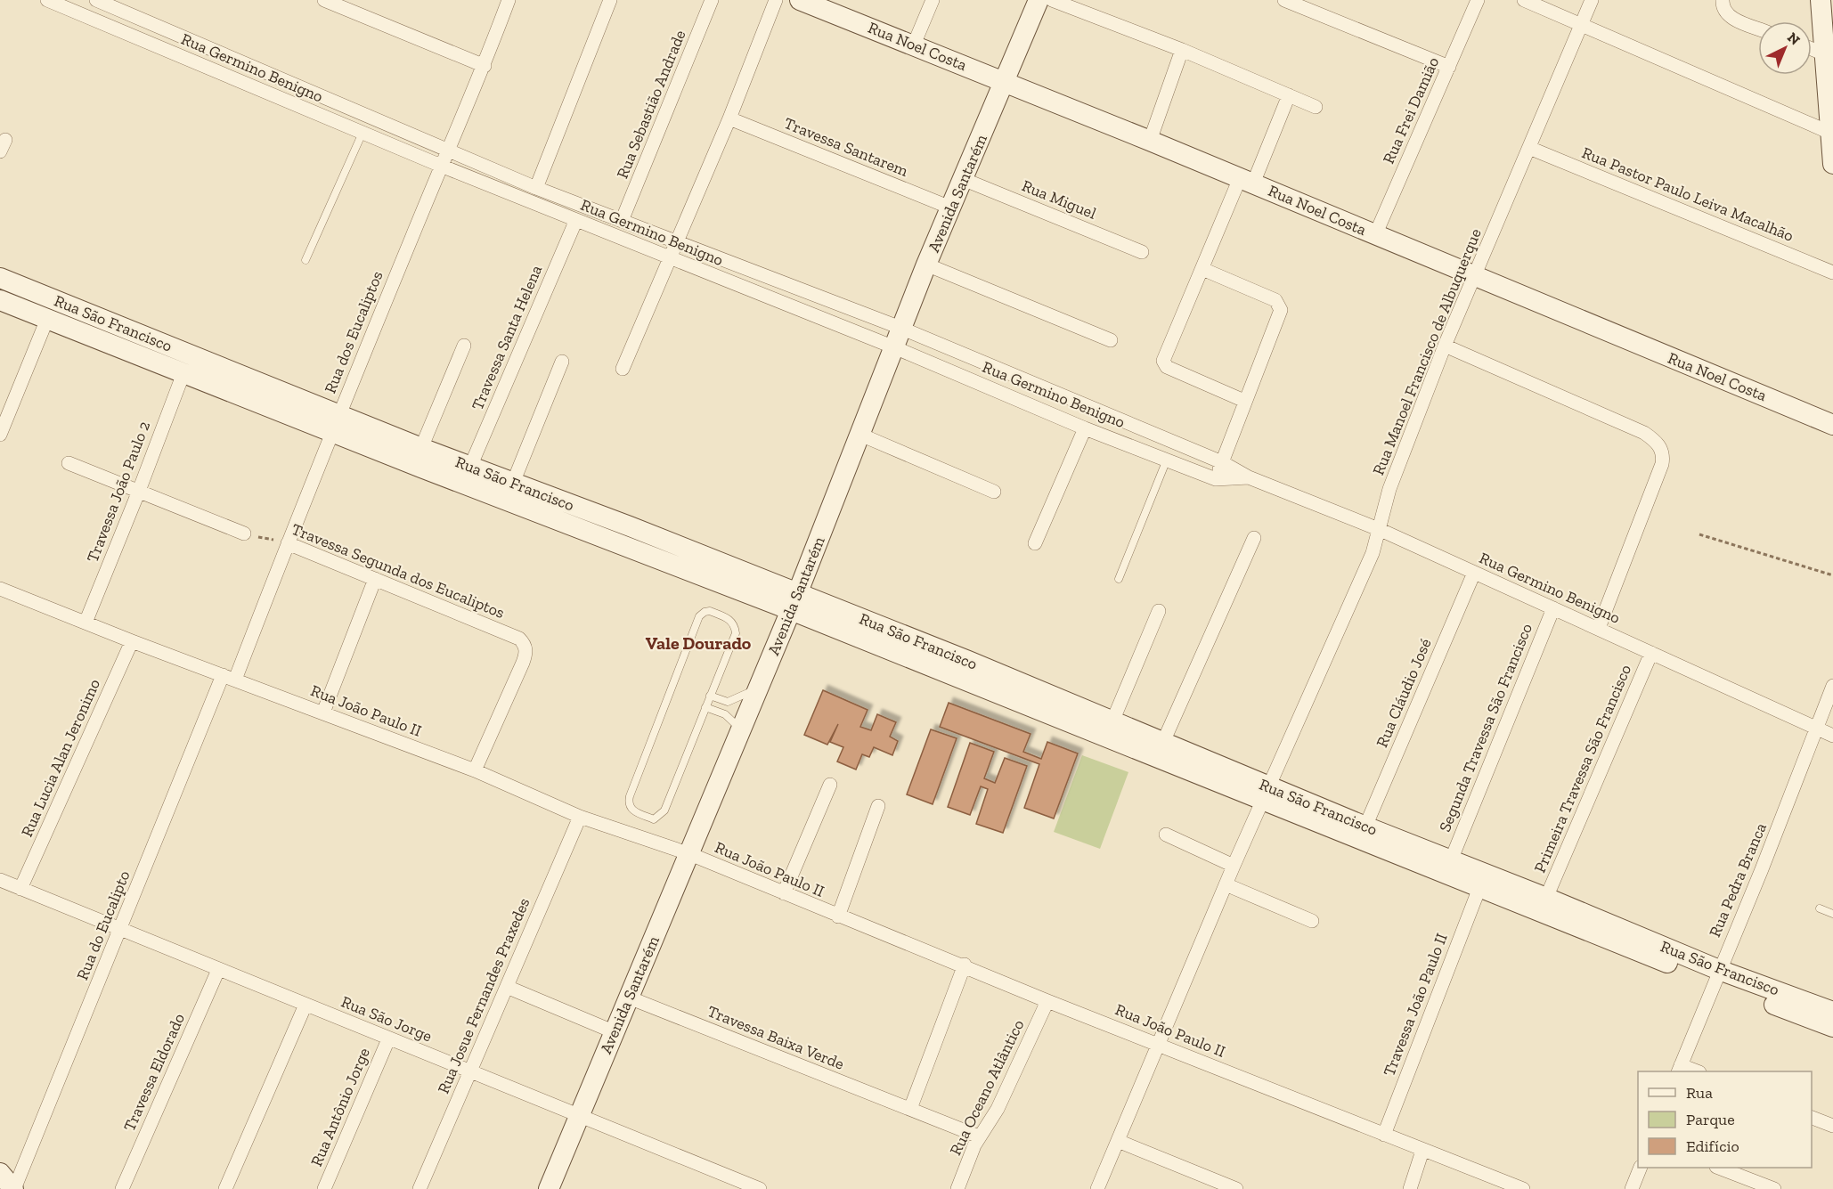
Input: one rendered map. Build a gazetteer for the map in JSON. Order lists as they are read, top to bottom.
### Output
{
  "streets": {
    "street": [
      "Rua Noel Costa",
      "Rua Germino Benigno",
      "Rua Sebastião Andrade",
      "Rua Frei Damião",
      "Travessa Santarem",
      "Avenida Santarém",
      "Rua Pastor Paulo Leiva Macalhão",
      "Rua Miguel",
      "Rua São Francisco",
      "Rua dos Eucaliptos",
      "Travessa Santa Helena",
      "Rua Manoel Francisco de Albuquerque",
      "Travessa João Paulo 2",
      "Travessa Segunda dos Eucaliptos",
      "Rua Cláudio José",
      "Rua João Paulo II",
      "Segunda Travessa São Francisco",
      "Rua Lucia Alan Jeronimo",
      "Primeira Travessa São Francisco",
      "Rua Pedra Branca",
      "Rua do Eucalipto",
      "Rua Josue Fernandes Praxedes",
      "Travessa João Paulo II",
      "Rua São Jorge",
      "Travessa Baixa Verde",
      "Travessa Eldorado",
      "Rua Oceano Atlântico",
      "Rua Antônio Jorge"
    ]
  },
  "crossings": [
    ["Rua Noel Costa", "Rua Frei Damião"],
    ["Rua Noel Costa", "Avenida Santarém"],
    ["Rua Noel Costa", "Rua Manoel Francisco de Albuquerque"],
    ["Rua Germino Benigno", "Rua Sebastião Andrade"],
    ["Rua Germino Benigno", "Avenida Santarém"],
    ["Rua Germino Benigno", "Rua dos Eucaliptos"],
    ["Rua Germino Benigno", "Travessa Santa Helena"],
    ["Rua Germino Benigno", "Rua Manoel Francisco de Albuquerque"],
    ["Rua Germino Benigno", "Rua Cláudio José"],
    ["Rua Germino Benigno", "Segunda Travessa São Francisco"],
    ["Rua Germino Benigno", "Primeira Travessa São Francisco"],
    ["Rua Germino Benigno", "Rua Pedra Branca"],
    ["Travessa Santarem", "Avenida Santarém"],
    ["Avenida Santarém", "Rua Miguel"],
    ["Avenida Santarém", "Rua São Francisco"],
    ["Avenida Santarém", "Rua João Paulo II"],
    ["Avenida Santarém", "Rua São Jorge"],
    ["Avenida Santarém", "Travessa Baixa Verde"],
    ["Rua Pastor Paulo Leiva Macalhão", "Rua Manoel Francisco de Albuquerque"],
    ["Rua São Francisco", "Rua dos Eucaliptos"],
    ["Rua São Francisco", "Travessa Santa Helena"],
    ["Rua São Francisco", "Rua Manoel Francisco de Albuquerque"],
    ["Rua São Francisco", "Travessa João Paulo 2"],
    ["Rua São Francisco", "Rua Cláudio José"],
    ["Rua São Francisco", "Segunda Travessa São Francisco"],
    ["Rua São Francisco", "Primeira Travessa São Francisco"],
    ["Rua São Francisco", "Rua Pedra Branca"],
    ["Rua São Francisco", "Travessa João Paulo II"],
    ["Rua dos Eucaliptos", "Travessa Segunda dos Eucaliptos"],
    ["Rua dos Eucaliptos", "Rua João Paulo II"],
    ["Rua dos Eucaliptos", "Rua do Eucalipto"],
    ["Rua Manoel Francisco de Albuquerque", "Rua João Paulo II"],
    ["Travessa João Paulo 2", "Rua João Paulo II"],
    ["Travessa Segunda dos Eucaliptos", "Rua João Paulo II"],
    ["Rua João Paulo II", "Rua Lucia Alan Jeronimo"],
    ["Rua João Paulo II", "Rua do Eucalipto"],
    ["Rua João Paulo II", "Rua Josue Fernandes Praxedes"],
    ["Rua João Paulo II", "Travessa João Paulo II"],
    ["Rua João Paulo II", "Rua Oceano Atlântico"],
    ["Rua Lucia Alan Jeronimo", "Rua São Jorge"],
    ["Rua do Eucalipto", "Rua São Jorge"],
    ["Rua Josue Fernandes Praxedes", "Rua São Jorge"],
    ["Rua São Jorge", "Travessa Eldorado"],
    ["Rua São Jorge", "Rua Antônio Jorge"],
    ["Travessa Baixa Verde", "Rua Oceano Atlântico"]
  ],
  "districts": ["Vale Dourado"],
  "legend": ["Rua", "Parque", "Edifício"],
  "north": "top right"
}
